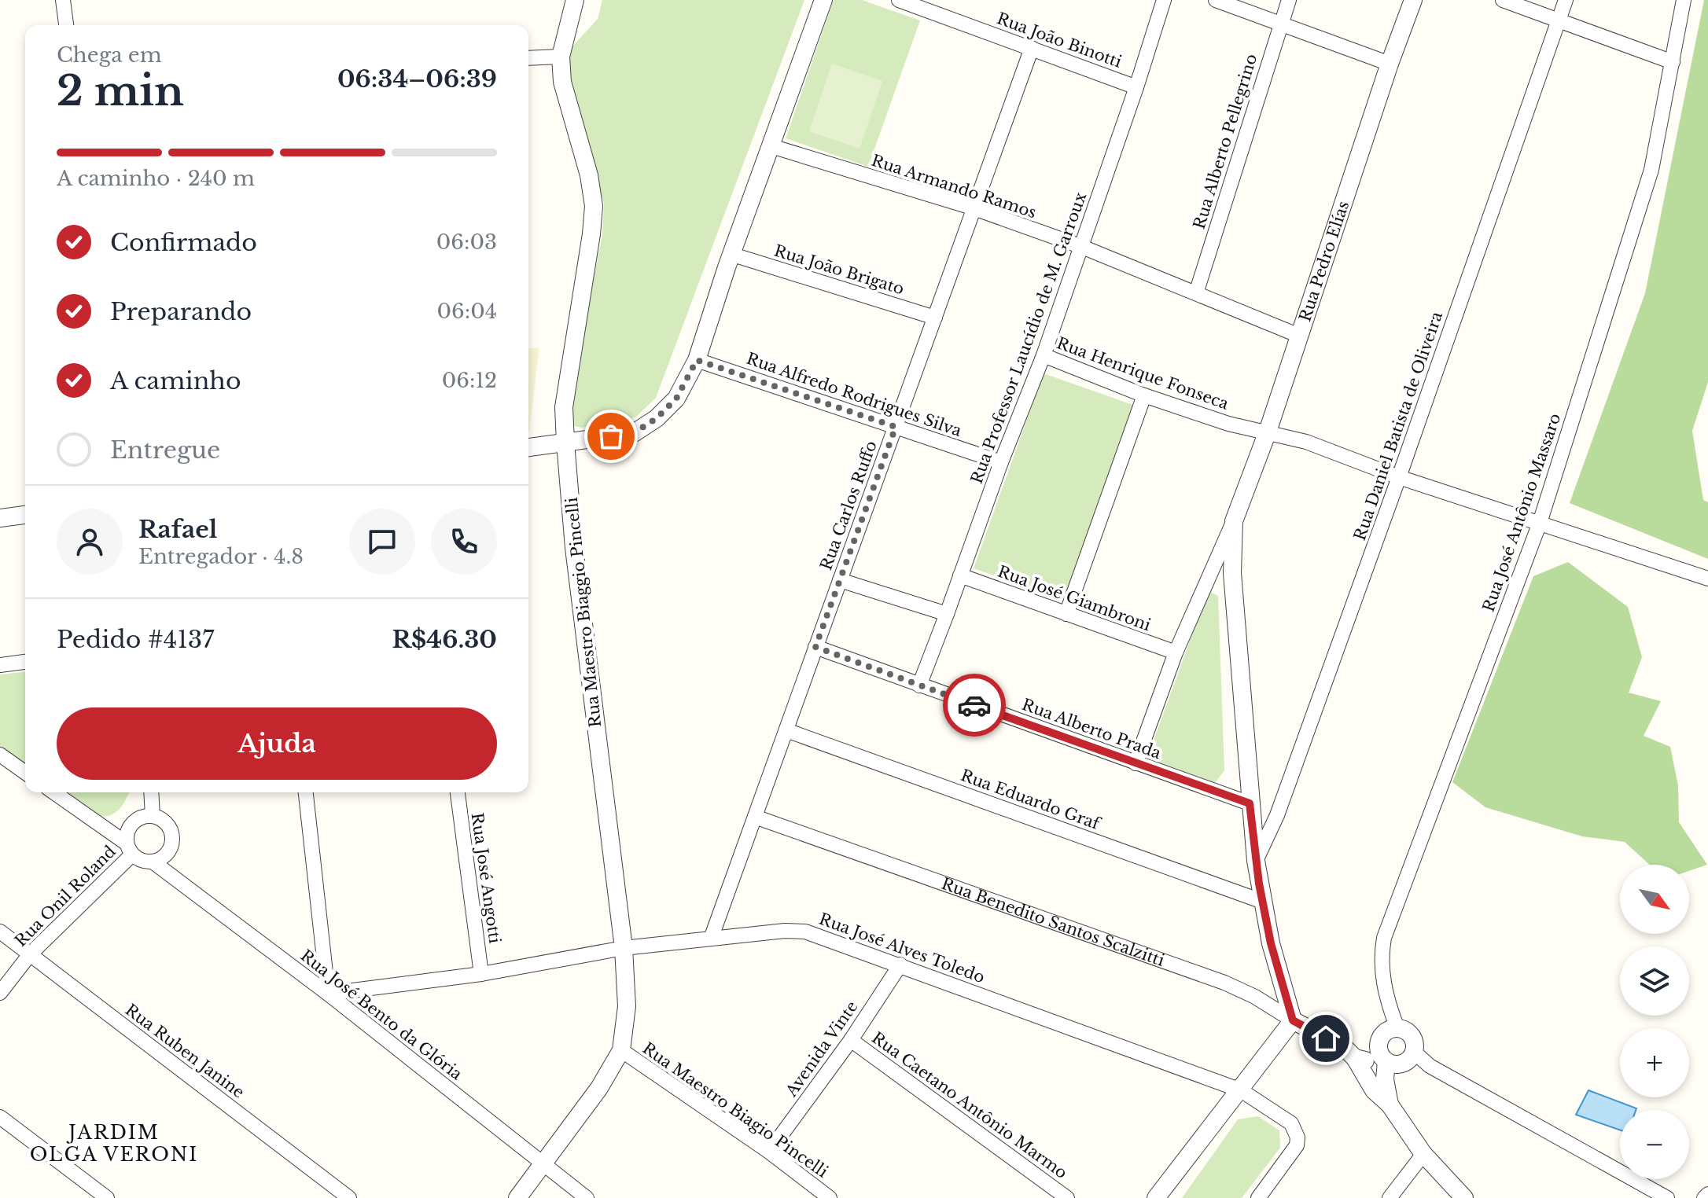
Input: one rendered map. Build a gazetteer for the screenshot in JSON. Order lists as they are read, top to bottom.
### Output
{
  "streets": {
    "street": [
      "Rua João Binotti",
      "Rua Alberto Pellegrino",
      "Rua Armando Ramos",
      "Rua Pedro Elías",
      "Rua João Brigato",
      "Rua Professor Laucídio de M. Garroux",
      "Rua Henrique Fonseca",
      "Rua Alfredo Rodrigues Silva",
      "Rua Daniel Batista de Oliveira",
      "Rua Carlos Ruffo",
      "Rua José Antônio Massaro",
      "Rua José Giambroni",
      "Rua Maestro Biaggio Pincelli",
      "Rua Alberto Prada",
      "Rua Eduardo Graf",
      "Rua José Angotti",
      "Rua Onil Roland",
      "Rua Benedito Santos Scalzitti",
      "Rua José Alves Toledo",
      "Rua José Bento da Glória",
      "Avenida Vinte",
      "Rua Ruben Janine",
      "Rua Caetano Antônio Marmo",
      "Rua Maestro Biagio Pincelli"
    ]
  },
  "crossings": [
    ["Rua João Binotti", "Rua Professor Laucídio de M. Garroux"],
    ["Rua João Binotti", "Rua Carlos Ruffo"],
    ["Rua Alberto Pellegrino", "Rua Armando Ramos"],
    ["Rua Armando Ramos", "Rua Pedro Elías"],
    ["Rua Armando Ramos", "Rua Professor Laucídio de M. Garroux"],
    ["Rua Armando Ramos", "Rua Carlos Ruffo"],
    ["Rua Pedro Elías", "Rua Henrique Fonseca"],
    ["Rua Pedro Elías", "Rua Daniel Batista de Oliveira"],
    ["Rua Pedro Elías", "Rua José Giambroni"],
    ["Rua Pedro Elías", "Rua Alberto Prada"],
    ["Rua Pedro Elías", "Rua Eduardo Graf"],
    ["Rua Pedro Elías", "Rua Benedito Santos Scalzitti"],
    ["Rua João Brigato", "Rua Carlos Ruffo"],
    ["Rua Professor Laucídio de M. Garroux", "Rua Henrique Fonseca"],
    ["Rua Professor Laucídio de M. Garroux", "Rua Alfredo Rodrigues Silva"],
    ["Rua Professor Laucídio de M. Garroux", "Rua José Giambroni"],
    ["Rua Professor Laucídio de M. Garroux", "Rua Alberto Prada"],
    ["Rua Henrique Fonseca", "Rua Daniel Batista de Oliveira"],
    ["Rua Henrique Fonseca", "Rua José Antônio Massaro"],
    ["Rua Alfredo Rodrigues Silva", "Rua Carlos Ruffo"],
    ["Rua Carlos Ruffo", "Rua Alberto Prada"],
    ["Rua Carlos Ruffo", "Rua Eduardo Graf"],
    ["Rua Carlos Ruffo", "Rua Benedito Santos Scalzitti"],
    ["Rua Carlos Ruffo", "Rua José Alves Toledo"],
    ["Rua José Antônio Massaro", "Rua Benedito Santos Scalzitti"],
    ["Rua Maestro Biaggio Pincelli", "Rua José Alves Toledo"],
    ["Rua Maestro Biaggio Pincelli", "Rua José Bento da Glória"],
    ["Rua Maestro Biaggio Pincelli", "Rua Maestro Biagio Pincelli"],
    ["Rua José Angotti", "Rua José Alves Toledo"],
    ["Rua Onil Roland", "Rua José Bento da Glória"],
    ["Rua Onil Roland", "Rua Ruben Janine"],
    ["Rua José Alves Toledo", "Rua José Bento da Glória"],
    ["Rua José Alves Toledo", "Avenida Vinte"],
    ["Avenida Vinte", "Rua Caetano Antônio Marmo"],
    ["Avenida Vinte", "Rua Maestro Biagio Pincelli"]
  ],
  "districts": ["JARDIM OLGA VERONI"],
  "north": "bottom right",
  "page": {
    "heading": ["2 min", "Chega em", "06:34–06:39"],
    "panel": [
      "Rafael",
      "Entregador · 4.8",
      "Pedido #4137",
      "R$46.30"
    ],
    "bar": "A caminho · 240 m",
    "list": [
      ["Confirmado", "06:03"],
      ["Preparando", "06:04"],
      ["A caminho", "06:12"],
      "Entregue"
    ],
    "buttons": "Ajuda",
    "map_buttons": ["+", "−"]
  }
}
